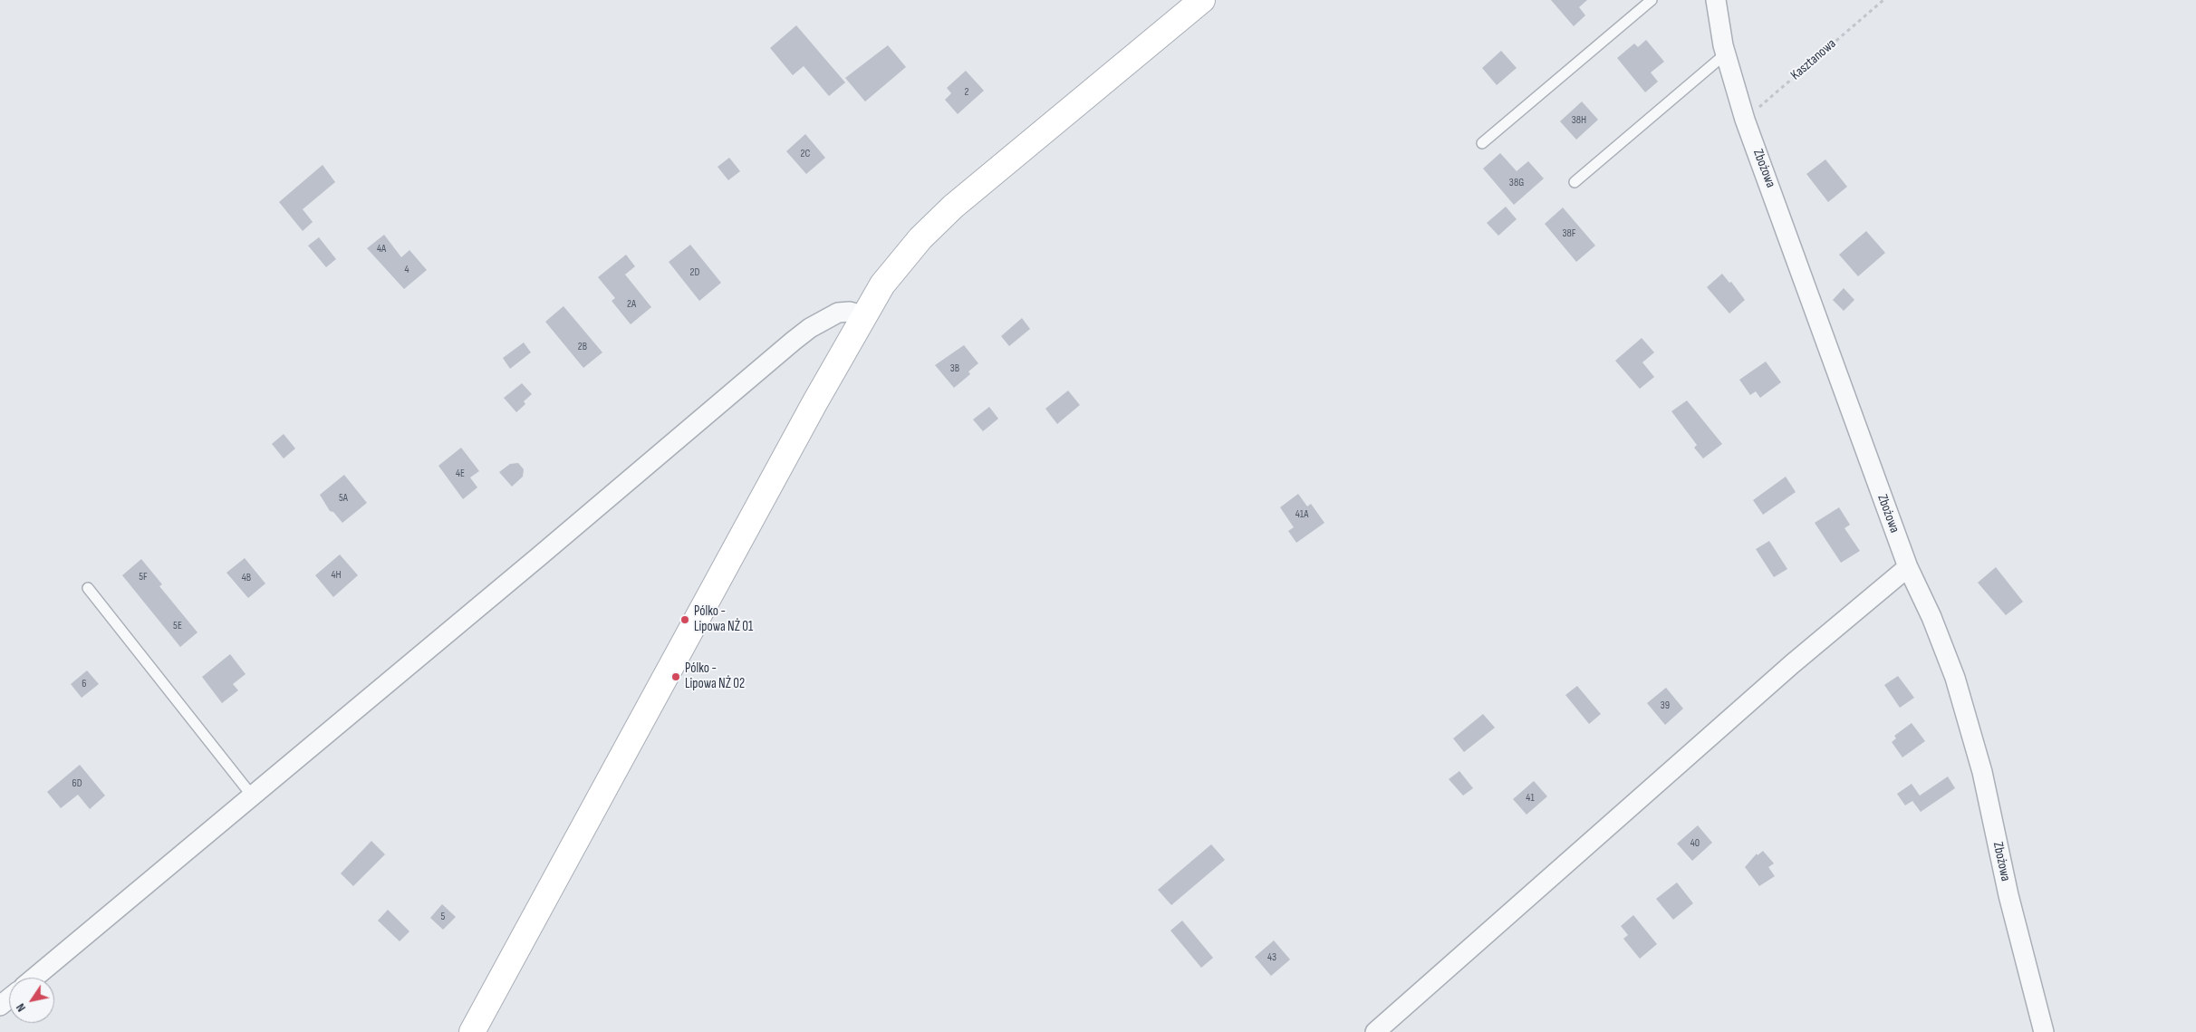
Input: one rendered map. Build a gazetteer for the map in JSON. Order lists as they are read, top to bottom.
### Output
{
  "streets": {
    "street": ["Zbożowa"],
    "path": ["Kasztanowa"]
  },
  "crossings": [
    ["Kasztanowa", "Zbożowa"]
  ],
  "places": ["Pólko - Lipowa NŻ 01", "Pólko - Lipowa NŻ 02"],
  "house_numbers": [
    "2",
    "38H",
    "2C",
    "38G",
    "38F",
    "4A",
    "4",
    "2D",
    "2A",
    "2B",
    "3B",
    "4E",
    "5A",
    "41A",
    "4H",
    "5F",
    "4B",
    "5E",
    "6",
    "39",
    "6D",
    "41",
    "40",
    "5",
    "43"
  ],
  "north": "bottom left"
}
